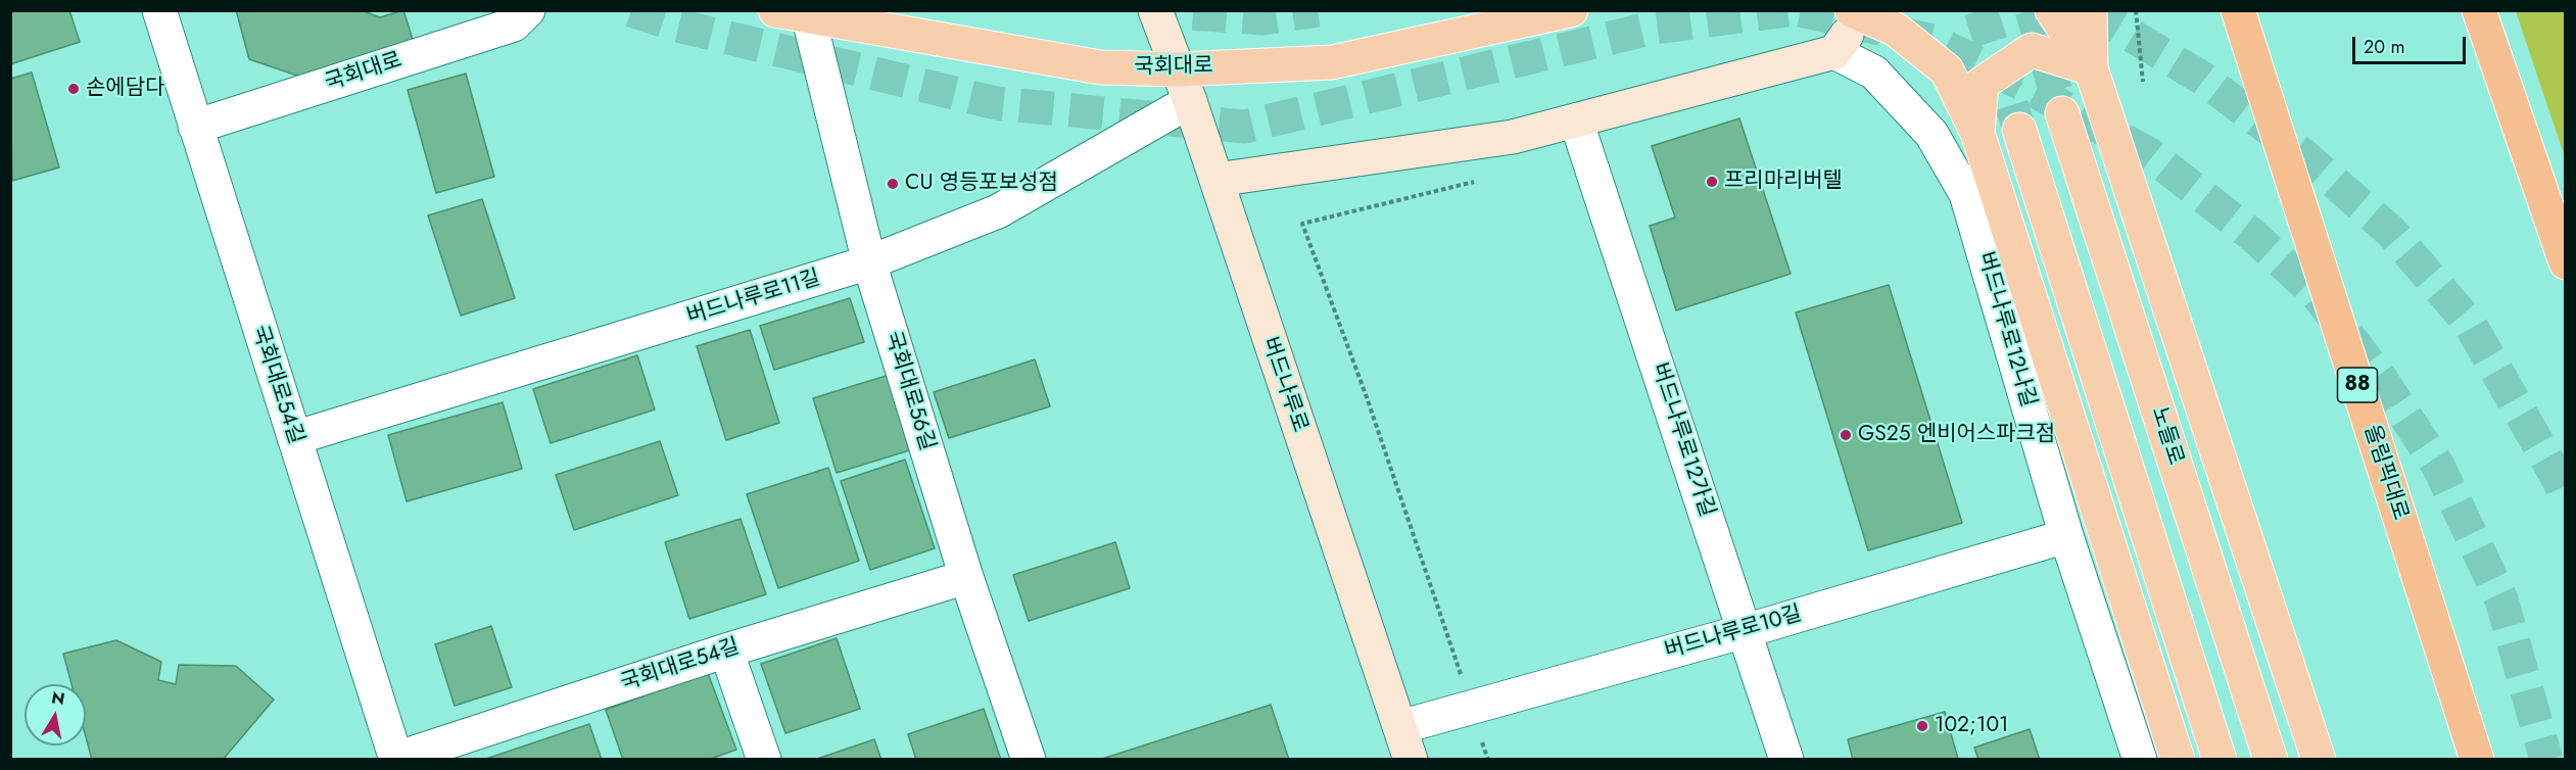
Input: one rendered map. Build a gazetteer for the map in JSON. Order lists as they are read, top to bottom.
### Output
{
  "streets": {
    "highway": ["88", "올림픽대로"],
    "main road": ["국회대로", "버드나루로", "노들로"],
    "street": [
      "버드나루로11길",
      "버드나루로12나길",
      "국회대로54길",
      "국회대로56길",
      "버드나루로12가길",
      "버드나루로10길"
    ]
  },
  "crossings": [
    ["국회대로", "국회대로54길"],
    ["국회대로", "버드나루로"],
    ["국회대로", "국회대로56길"],
    ["버드나루로11길", "국회대로54길"],
    ["버드나루로11길", "버드나루로"],
    ["버드나루로11길", "국회대로56길"],
    ["버드나루로12나길", "버드나루로10길"],
    ["국회대로54길", "국회대로56길"],
    ["버드나루로", "버드나루로10길"],
    ["버드나루로12가길", "버드나루로10길"]
  ],
  "places": [
    "손에담다",
    "프리마리버텔",
    "CU 영등포보성점",
    "GS25 엔비어스파크점",
    "102;101"
  ],
  "scale_bar": "20 m",
  "north": "top"
}
